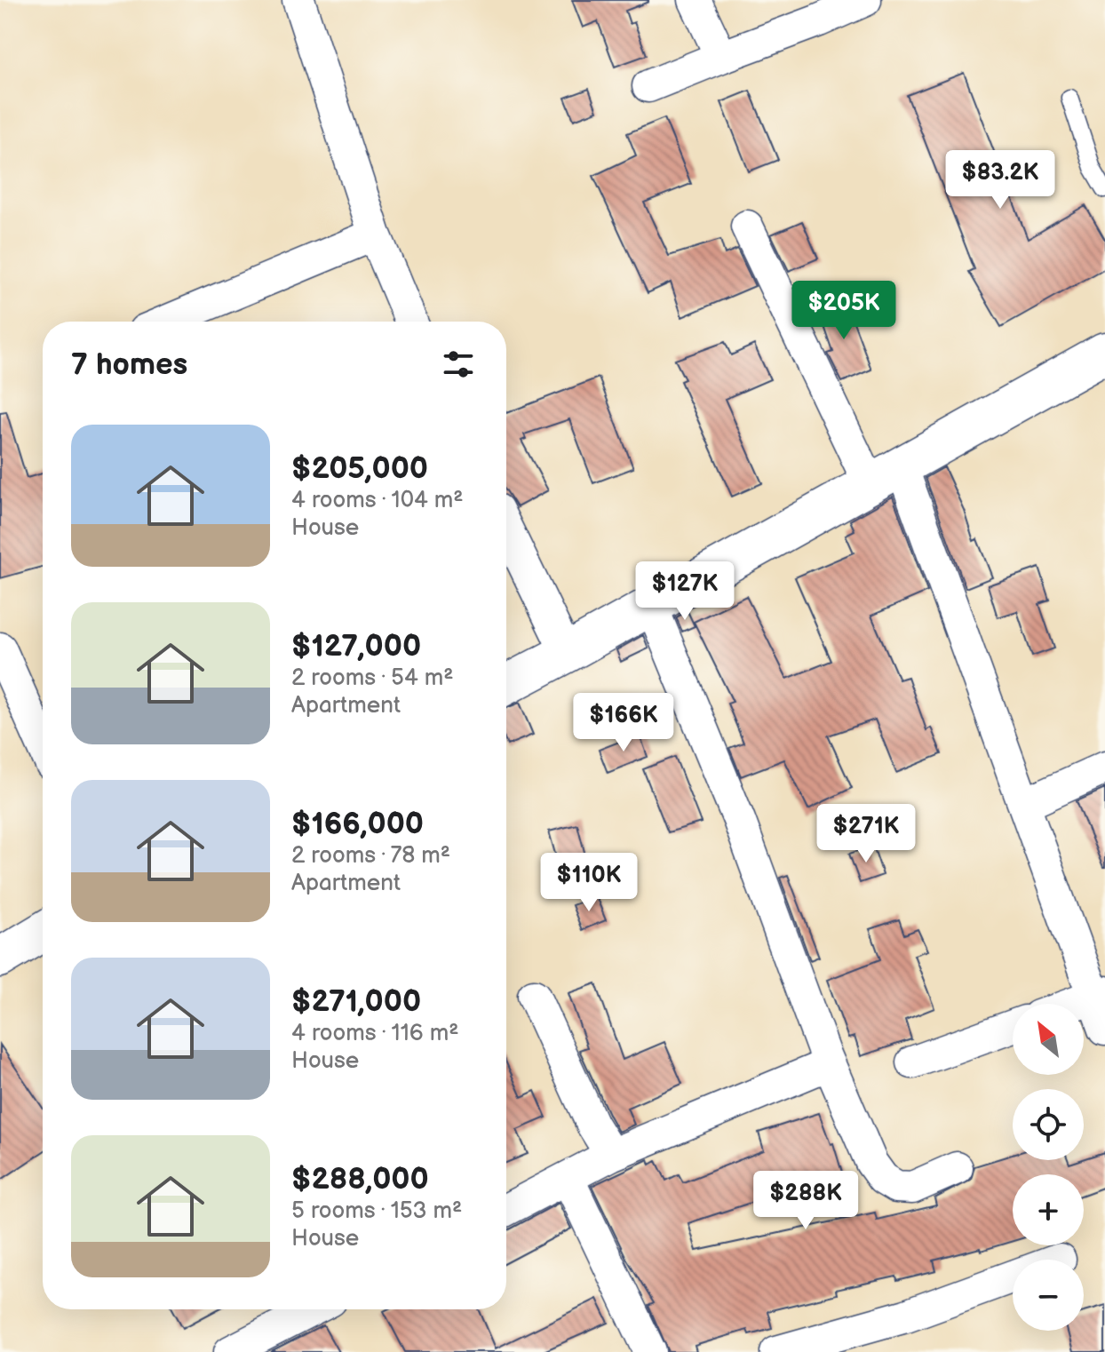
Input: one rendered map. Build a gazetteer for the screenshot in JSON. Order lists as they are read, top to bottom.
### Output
{
  "north": "top left",
  "page": {
    "price": [
      "$83.2K",
      "$205K",
      "$127K",
      "$166K",
      "$271K",
      "$110K",
      "$288K"
    ],
    "heading": "7 homes",
    "list": [
      {
        "name": "$205,000",
        "note": "4 rooms · 104 m² · House"
      },
      {
        "name": "$127,000",
        "note": "2 rooms · 54 m² · Apartment"
      },
      {
        "name": "$166,000",
        "note": "2 rooms · 78 m² · Apartment"
      },
      {
        "name": "$271,000",
        "note": "4 rooms · 116 m² · House"
      },
      {
        "name": "$288,000",
        "note": "5 rooms · 153 m² · House"
      }
    ],
    "map_buttons": ["+", "−"]
  }
}
